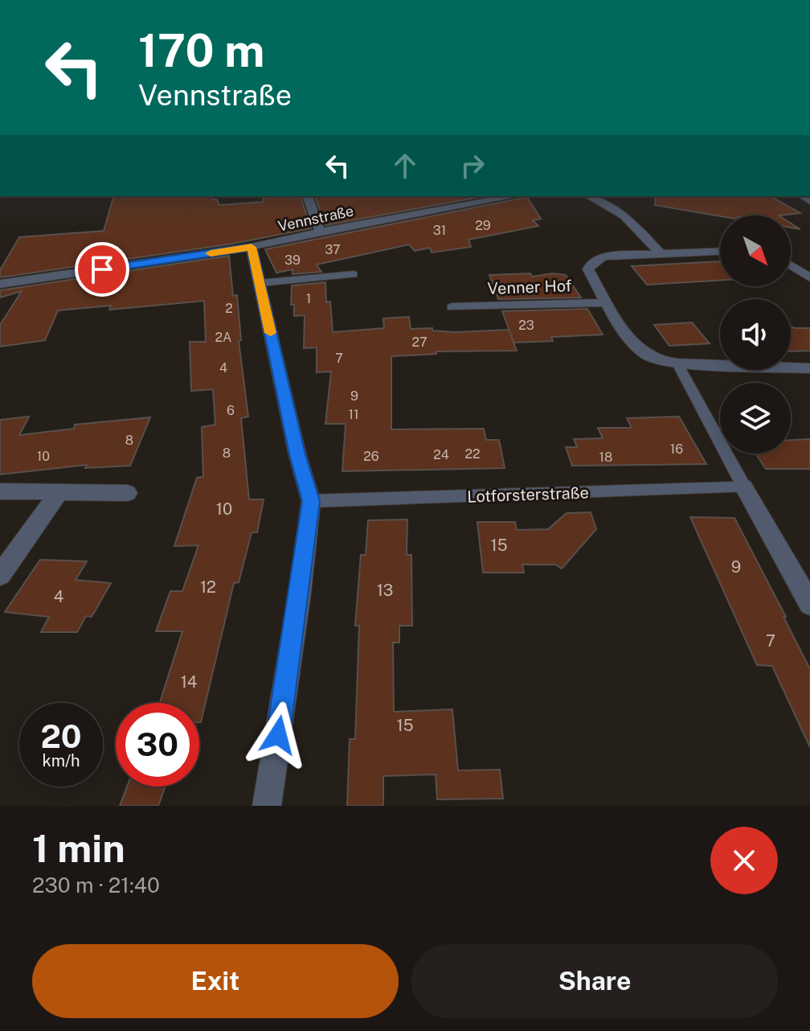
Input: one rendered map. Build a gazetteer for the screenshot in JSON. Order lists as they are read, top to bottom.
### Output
{
  "streets": {
    "street": ["Vennstraße", "Venner Hof"],
    "lane": ["Lotforsterstraße"]
  },
  "house_numbers": [
    "29",
    "31",
    "37",
    "39",
    "1",
    "2",
    "23",
    "2A",
    "27",
    "7",
    "4",
    "9",
    "6",
    "11",
    "8",
    "16",
    "8",
    "22",
    "24",
    "10",
    "26",
    "18",
    "10",
    "15",
    "9",
    "12",
    "13",
    "4",
    "7",
    "14",
    "15"
  ],
  "north": "bottom right",
  "page": {
    "turn": ["170 m", "Vennstraße"],
    "speed": "20 km/h",
    "limit": "30",
    "heading": ["1 min", "230 m · 21:40"],
    "buttons": ["Exit", "Share"]
  }
}
